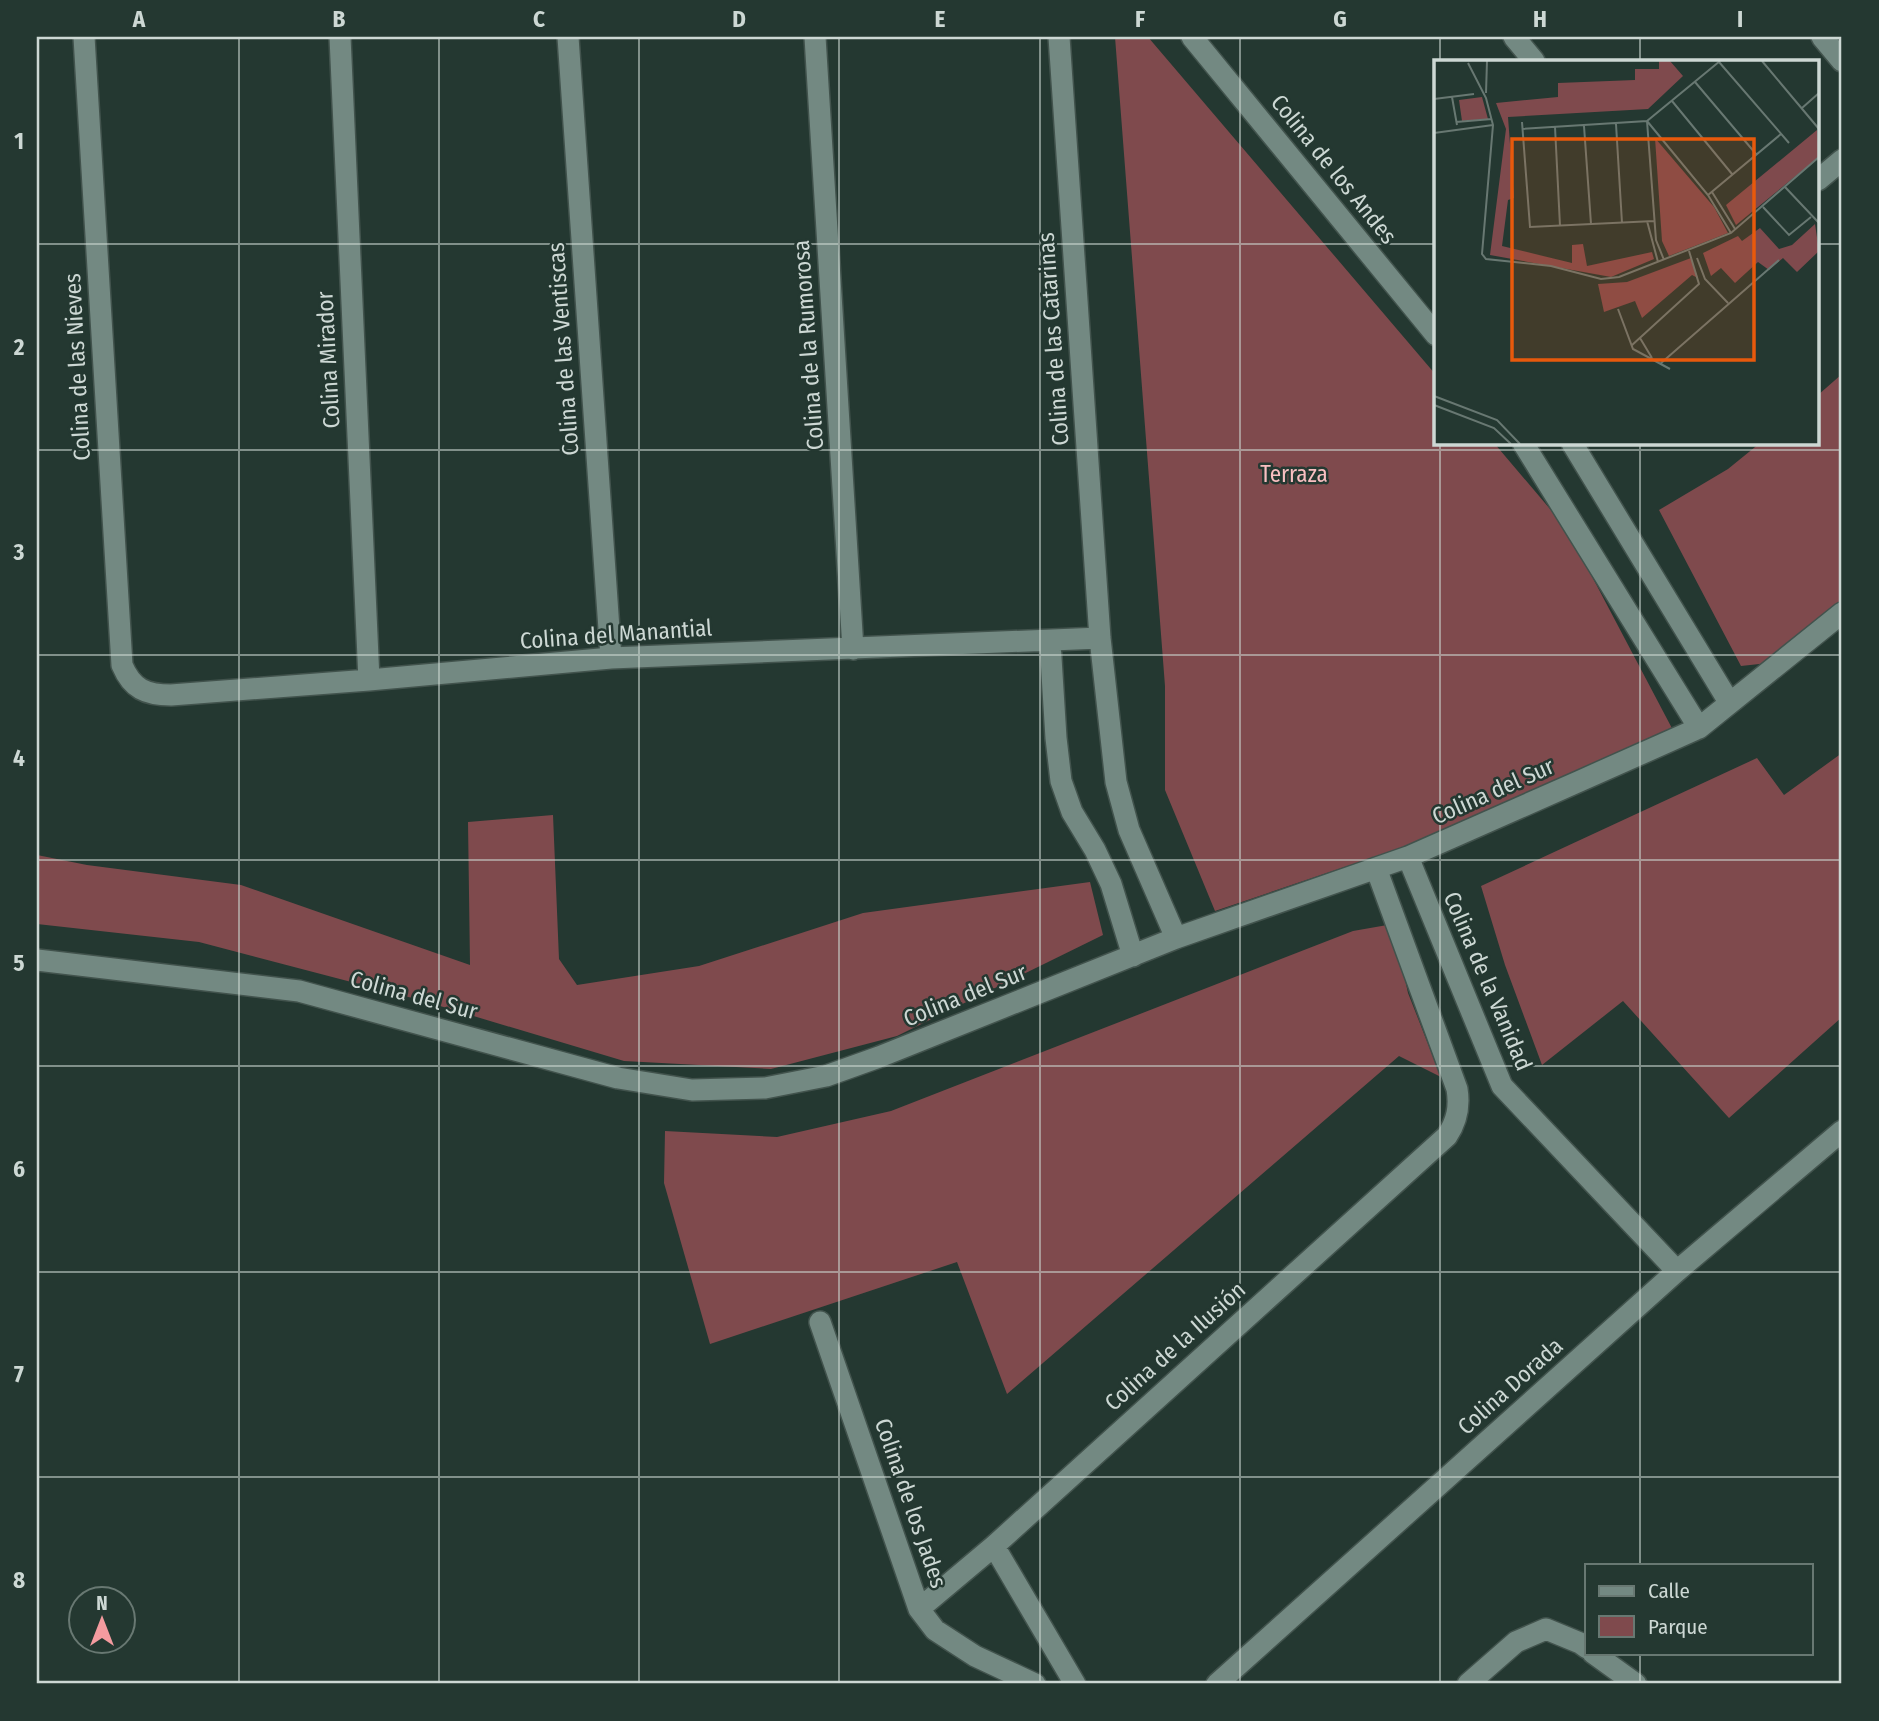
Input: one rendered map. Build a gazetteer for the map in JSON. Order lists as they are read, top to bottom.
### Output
{
  "streets": {
    "street": [
      "Colina de los Andes",
      "Colina de las Catarinas",
      "Colina de la Rumorosa",
      "Colina de las Ventiscas",
      "Colina Mirador",
      "Colina de las Nieves",
      "Colina del Manantial",
      "Colina del Sur",
      "Colina de la Vanidad",
      "Colina de la Ilusión",
      "Colina Dorada",
      "Colina de los Jades"
    ]
  },
  "crossings": [
    ["Colina de las Catarinas", "Colina del Manantial"],
    ["Colina de las Catarinas", "Colina del Sur"],
    ["Colina de la Rumorosa", "Colina del Manantial"],
    ["Colina de las Ventiscas", "Colina del Manantial"],
    ["Colina Mirador", "Colina del Manantial"],
    ["Colina de las Nieves", "Colina del Manantial"],
    ["Colina del Sur", "Colina de la Vanidad"],
    ["Colina del Sur", "Colina de la Ilusión"],
    ["Colina de la Vanidad", "Colina Dorada"],
    ["Colina de la Ilusión", "Colina de los Jades"]
  ],
  "parks": ["Terraza"],
  "legend": ["Calle", "Parque"],
  "north": "top",
  "grid": {
    "columns": [
      "A",
      "B",
      "C",
      "D",
      "E",
      "F",
      "G",
      "H",
      "I"
    ],
    "rows": [
      "1",
      "2",
      "3",
      "4",
      "5",
      "6",
      "7",
      "8"
    ]
  }
}
